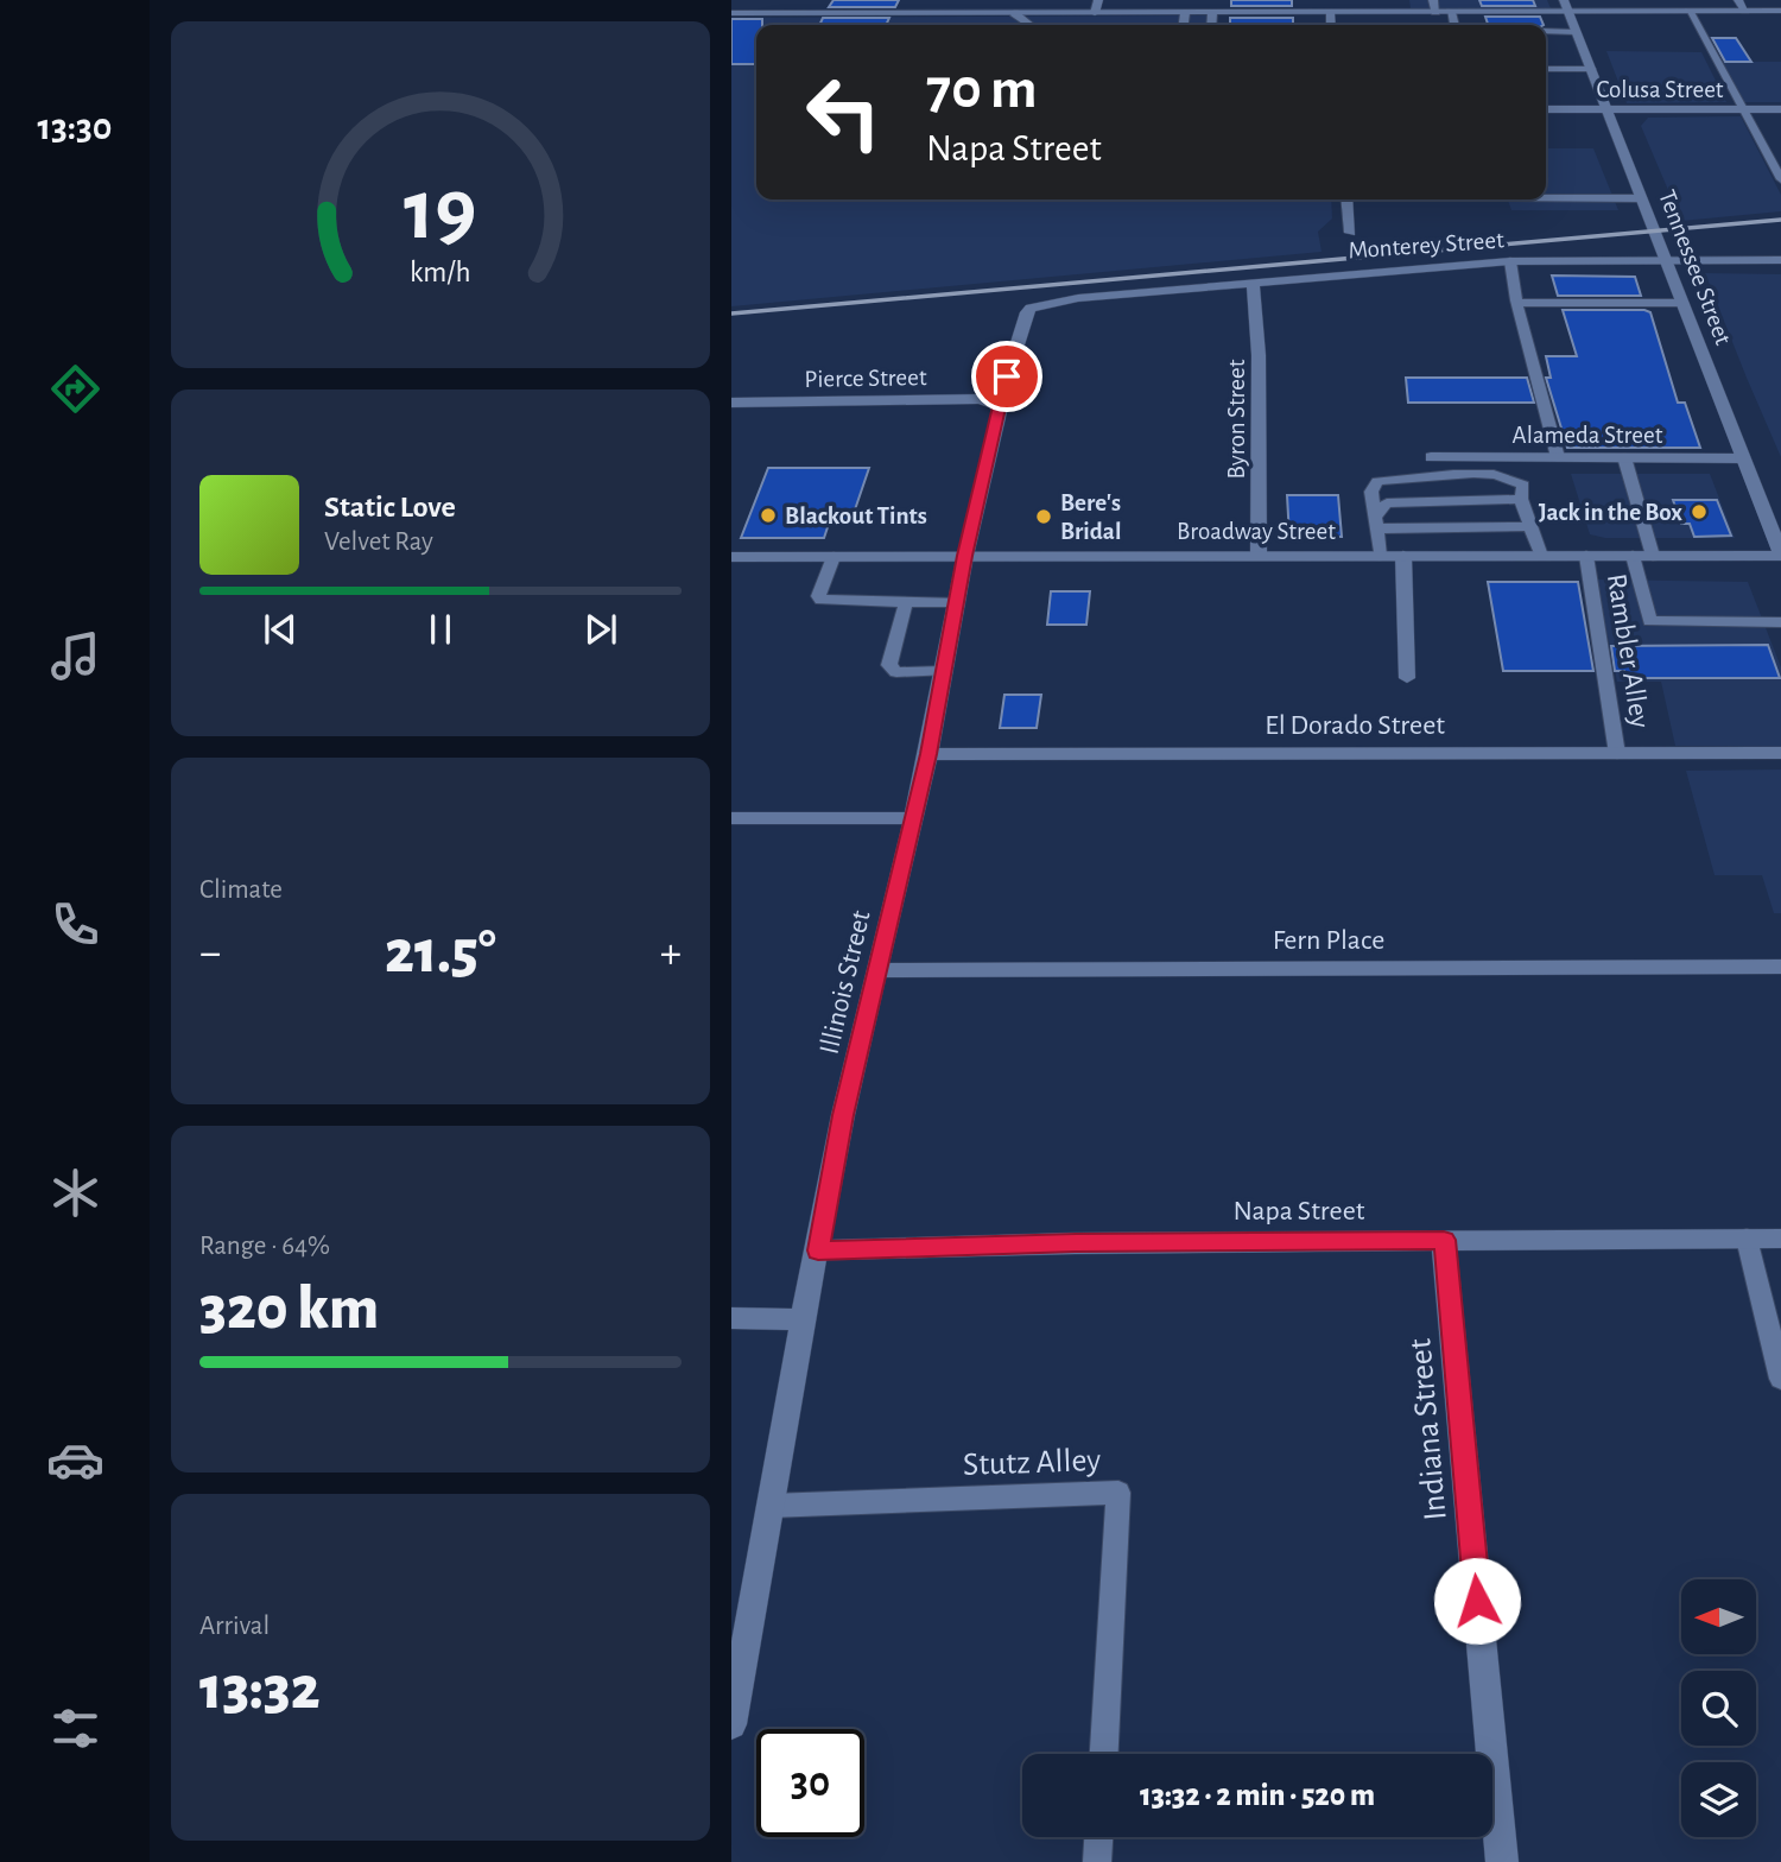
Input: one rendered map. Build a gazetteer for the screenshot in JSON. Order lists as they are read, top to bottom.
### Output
{
  "streets": {
    "street": [
      "Colusa Street",
      "Monterey Street",
      "Tennessee Street",
      "Pierce Street",
      "Byron Street",
      "Alameda Street",
      "Broadway Street",
      "El Dorado Street",
      "Fern Place",
      "Illinois Street",
      "Napa Street",
      "Indiana Street"
    ],
    "lane": ["Rambler Alley", "Stutz Alley"]
  },
  "crossings": [
    ["Colusa Street", "Tennessee Street"],
    ["Monterey Street", "Tennessee Street"],
    ["Monterey Street", "Byron Street"],
    ["Monterey Street", "Illinois Street"],
    ["Tennessee Street", "Alameda Street"],
    ["Tennessee Street", "Broadway Street"],
    ["Pierce Street", "Illinois Street"],
    ["Byron Street", "Broadway Street"],
    ["Broadway Street", "Rambler Alley"],
    ["Broadway Street", "Illinois Street"],
    ["Rambler Alley", "El Dorado Street"],
    ["El Dorado Street", "Illinois Street"],
    ["Fern Place", "Illinois Street"],
    ["Illinois Street", "Napa Street"],
    ["Illinois Street", "Stutz Alley"],
    ["Napa Street", "Indiana Street"]
  ],
  "places": ["Jack in the Box", "Blackout Tints", "Bere's Bridal"],
  "north": "left",
  "page": {
    "tabs": "13:30",
    "turn": ["70 m", "Napa Street"],
    "song": ["Static Love", "Velvet Ray"],
    "tile": [
      "Climate",
      ["Range · 64%", "320 km"],
      ["Arrival", "13:32"]
    ],
    "heat": ["−", "21.5°", "+"],
    "limit": "30",
    "trip": "13:32 · 2 min · 520 m",
    "gauge": ["19", "km/h"]
  }
}
